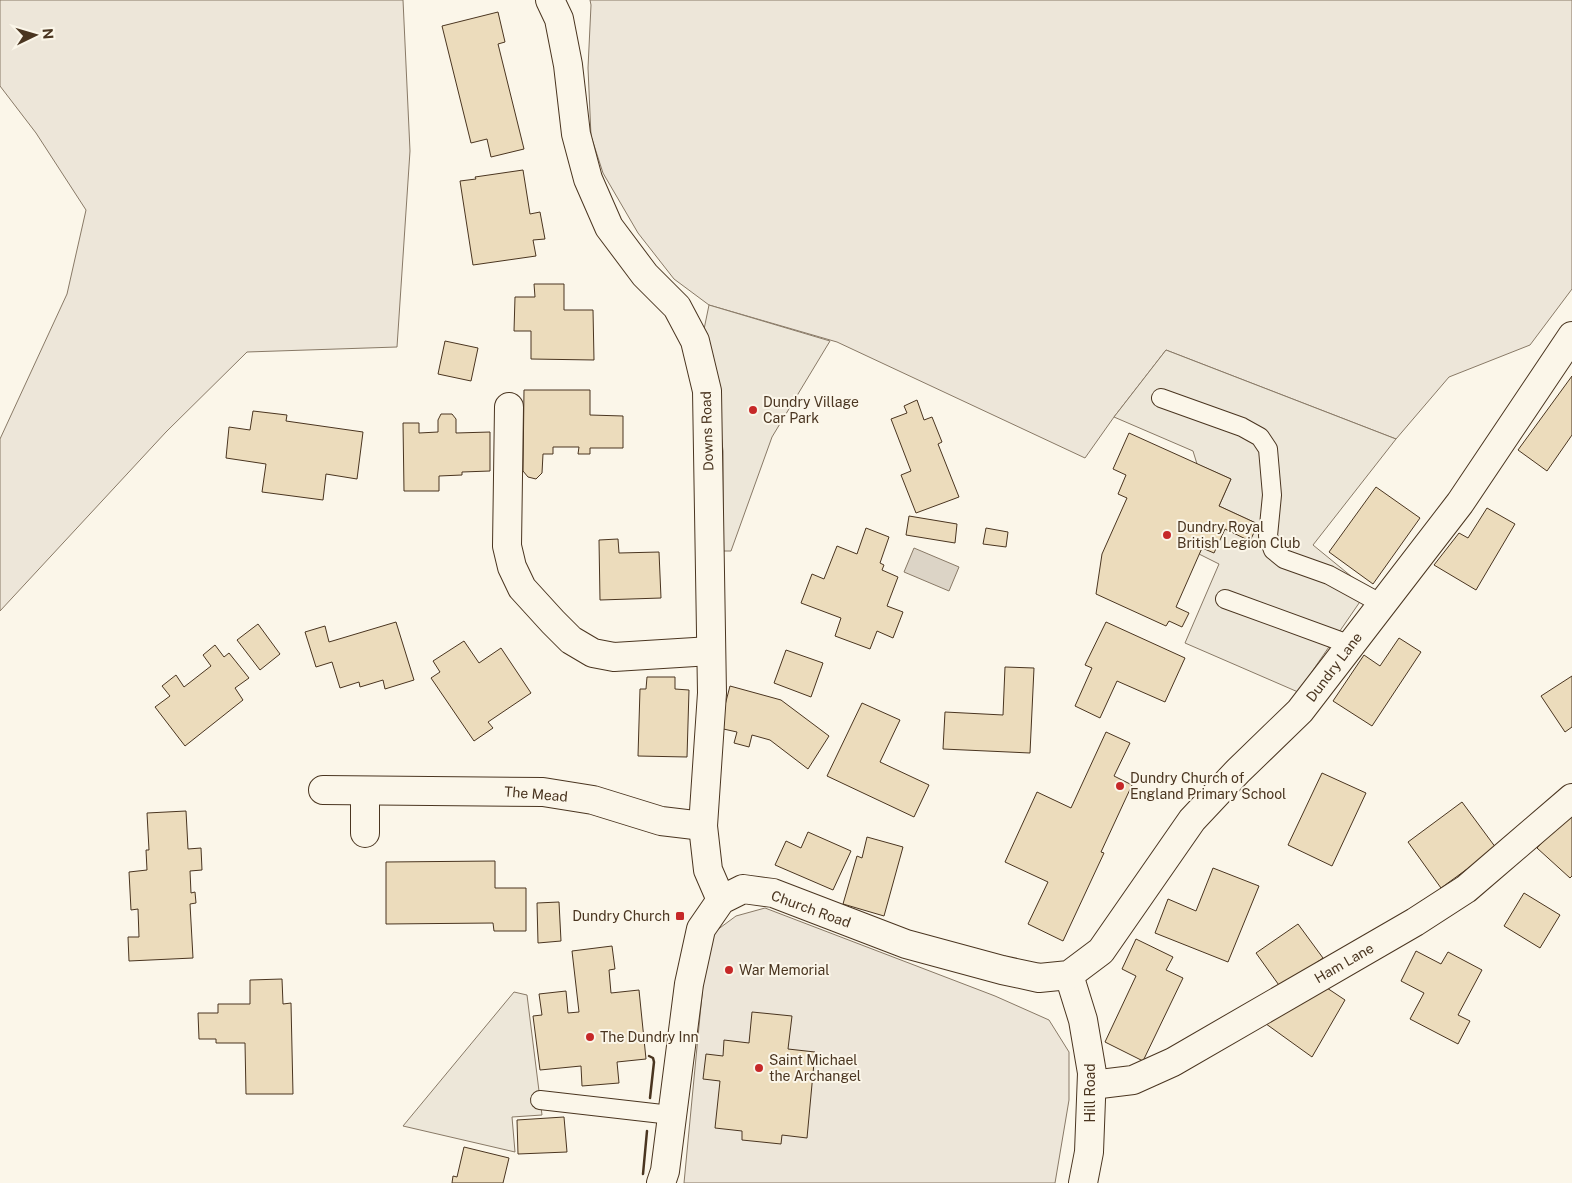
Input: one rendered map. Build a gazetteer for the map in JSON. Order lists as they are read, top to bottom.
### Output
{
  "streets": {
    "street": [
      "Downs Road",
      "Dundry Lane",
      "The Mead",
      "Church Road",
      "Ham Lane",
      "Hill Road"
    ]
  },
  "crossings": [
    ["Downs Road", "The Mead"],
    ["Downs Road", "Church Road"],
    ["Dundry Lane", "Church Road"],
    ["Dundry Lane", "Hill Road"],
    ["Church Road", "Hill Road"],
    ["Ham Lane", "Hill Road"]
  ],
  "places": {
    "other": [
      "Dundry Village Car Park",
      "Dundry Royal British Legion Club",
      "Dundry Church of England Primary School",
      "War Memorial",
      "The Dundry Inn",
      "Saint Michael the Archangel"
    ],
    "transit": ["Dundry Church"]
  },
  "north": "right"
}
